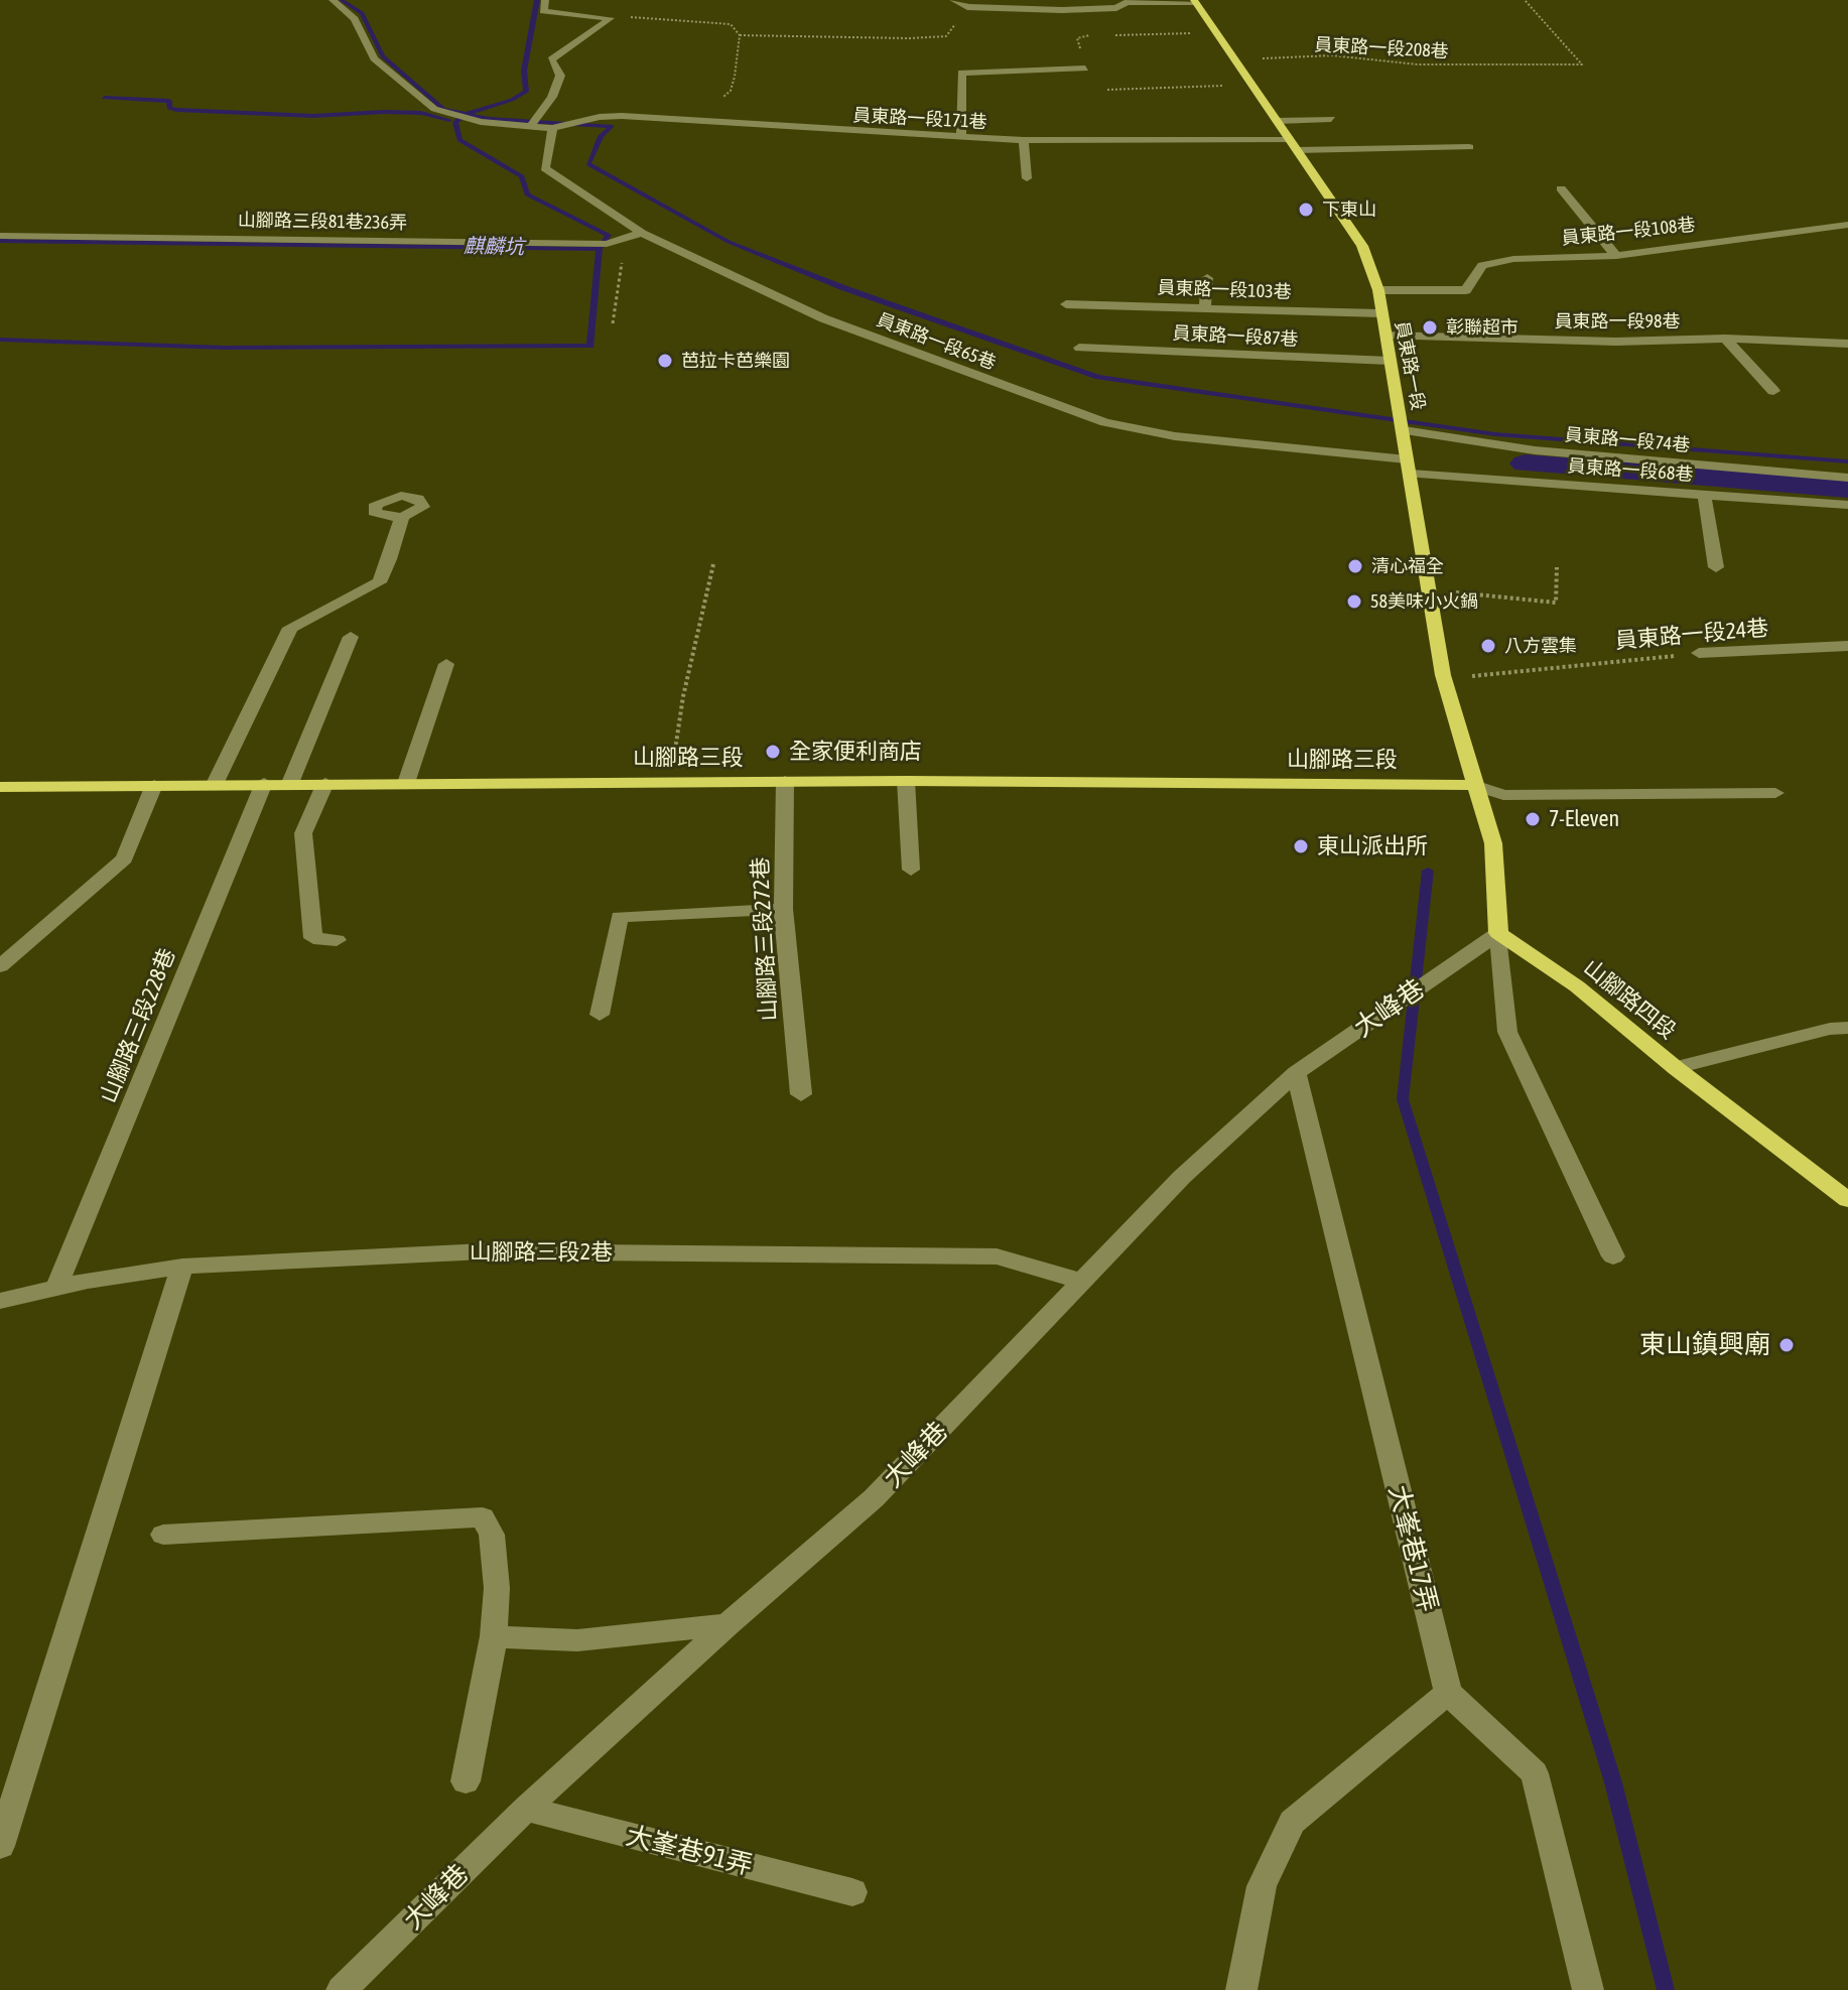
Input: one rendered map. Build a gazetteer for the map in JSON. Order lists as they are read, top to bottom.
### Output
{
  "streets": {
    "main road": ["員東路一段", "山腳路三段", "山腳路四段"],
    "street": [
      "員東路一段171巷",
      "山腳路三段81巷236弄",
      "員東路一段108巷",
      "員東路一段103巷",
      "員東路一段98巷",
      "員東路一段87巷",
      "員東路一段65巷",
      "員東路一段74巷",
      "員東路一段68巷",
      "員東路一段24巷",
      "山腳路三段272巷",
      "大峰巷",
      "山腳路三段228巷",
      "山腳路三段2巷",
      "大峯巷17弄",
      "大峯巷91弄"
    ],
    "path": ["員東路一段208巷"]
  },
  "crossings": [
    ["員東路一段208巷", "員東路一段"],
    ["員東路一段171巷", "員東路一段65巷"],
    ["員東路一段171巷", "員東路一段"],
    ["山腳路三段81巷236弄", "員東路一段65巷"],
    ["員東路一段108巷", "員東路一段"],
    ["員東路一段103巷", "員東路一段"],
    ["員東路一段98巷", "員東路一段"],
    ["員東路一段87巷", "員東路一段"],
    ["員東路一段65巷", "員東路一段"],
    ["員東路一段65巷", "員東路一段68巷"],
    ["員東路一段", "員東路一段74巷"],
    ["員東路一段", "員東路一段68巷"],
    ["員東路一段", "員東路一段24巷"],
    ["員東路一段", "山腳路三段"],
    ["山腳路三段", "山腳路三段272巷"],
    ["山腳路三段", "山腳路三段228巷"],
    ["山腳路四段", "大峰巷"],
    ["大峰巷", "山腳路三段2巷"],
    ["大峰巷", "大峯巷17弄"],
    ["大峰巷", "大峯巷91弄"],
    ["山腳路三段228巷", "山腳路三段2巷"]
  ],
  "water": ["麒麟坑"],
  "places": [
    "下東山",
    "彰聯超市",
    "芭拉卡芭樂園",
    "清心福全",
    "58美味小火鍋",
    "八方雲集",
    "全家便利商店",
    "7-Eleven",
    "東山派出所",
    "東山鎮興廟"
  ]
}
